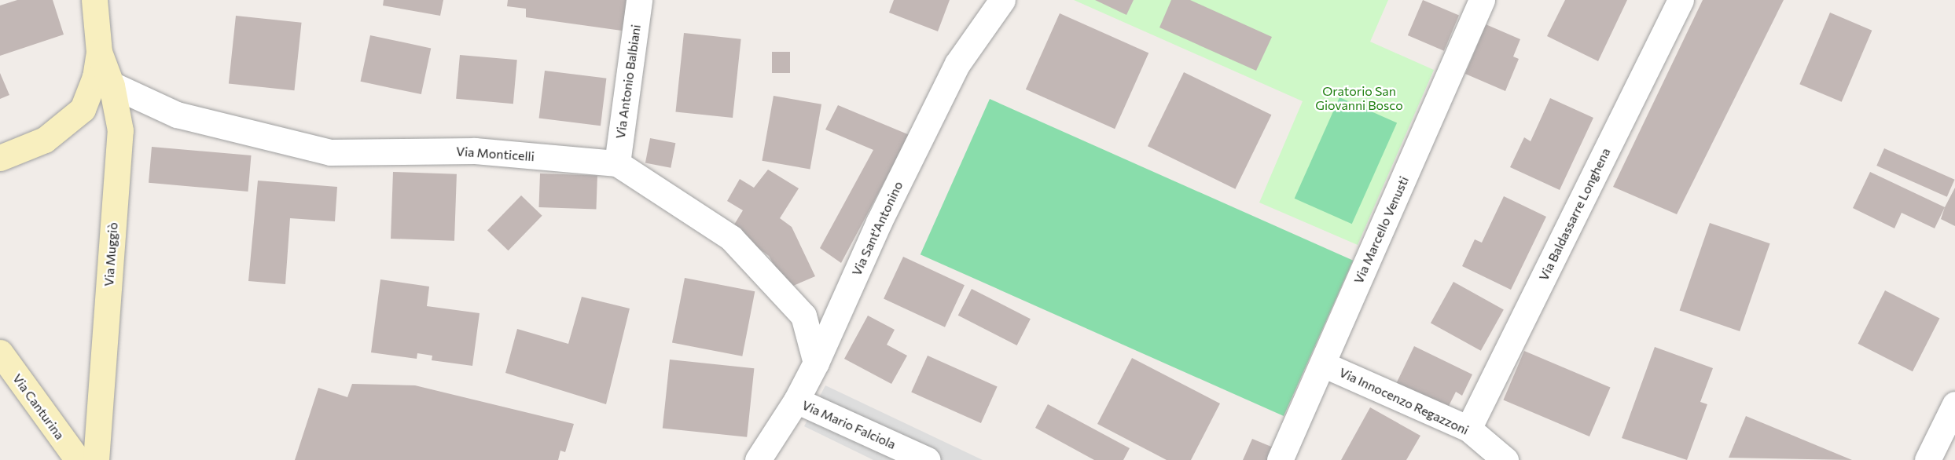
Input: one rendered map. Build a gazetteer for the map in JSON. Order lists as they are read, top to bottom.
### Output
{
  "streets": {
    "street": [
      "Via Antonio Balbiani",
      "Via Monticelli",
      "Via Baldassarre Longhena",
      "Via Sant'Antonino",
      "Via Marcello Venusti",
      "Via Muggiò",
      "Via Innocenzo Regazzoni",
      "Via Canturina",
      "Via Mario Falciola"
    ]
  },
  "crossings": [
    ["Via Antonio Balbiani", "Via Monticelli"],
    ["Via Monticelli", "Via Sant'Antonino"],
    ["Via Monticelli", "Via Muggiò"],
    ["Via Baldassarre Longhena", "Via Innocenzo Regazzoni"],
    ["Via Sant'Antonino", "Via Mario Falciola"],
    ["Via Marcello Venusti", "Via Innocenzo Regazzoni"]
  ],
  "parks": ["Oratorio San Giovanni Bosco"]
}
